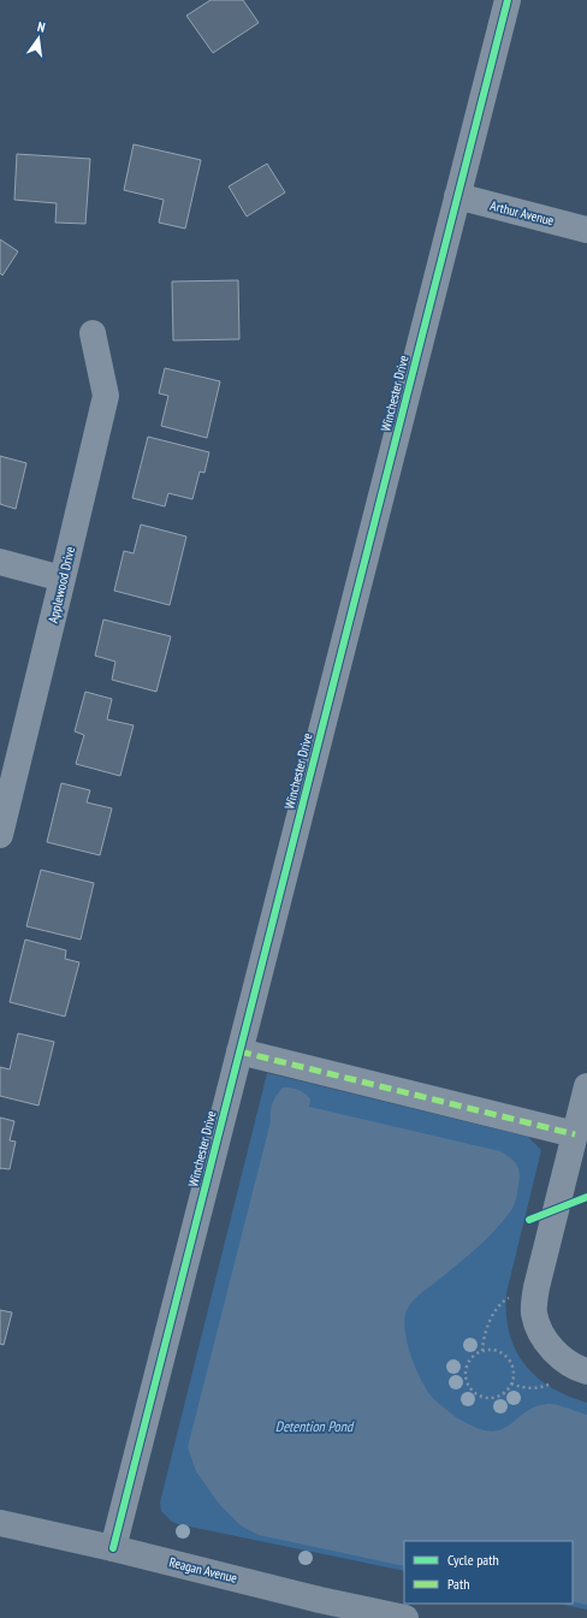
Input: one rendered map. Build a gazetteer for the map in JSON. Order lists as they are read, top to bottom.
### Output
{
  "streets": {
    "street": [
      "Arthur Avenue",
      "Winchester Drive",
      "Applewood Drive",
      "Reagan Avenue"
    ]
  },
  "crossings": [
    ["Arthur Avenue", "Winchester Drive"],
    ["Winchester Drive", "Reagan Avenue"]
  ],
  "water": ["Detention Pond"],
  "legend": ["Cycle path", "Path"],
  "north": "top"
}
